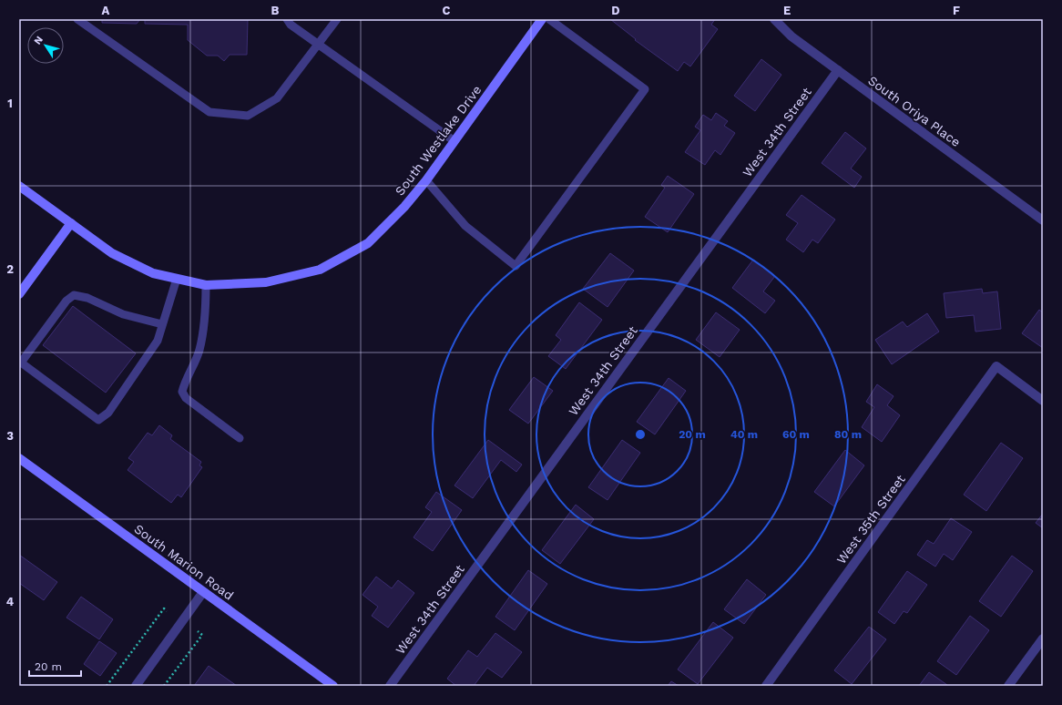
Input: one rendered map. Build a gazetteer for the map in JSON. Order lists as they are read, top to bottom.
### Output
{
  "streets": {
    "street": [
      "South Oriya Place",
      "West 34th Street",
      "South Westlake Drive",
      "West 35th Street",
      "South Marion Road"
    ]
  },
  "crossings": [
    ["South Oriya Place", "West 34th Street"]
  ],
  "scale_bar": "20 m",
  "north": "top left",
  "grid": {
    "columns": [
      "A",
      "B",
      "C",
      "D",
      "E",
      "F"
    ],
    "rows": [
      "1",
      "2",
      "3",
      "4"
    ]
  },
  "rings": [
    "20 m",
    "40 m",
    "60 m",
    "80 m"
  ]
}
